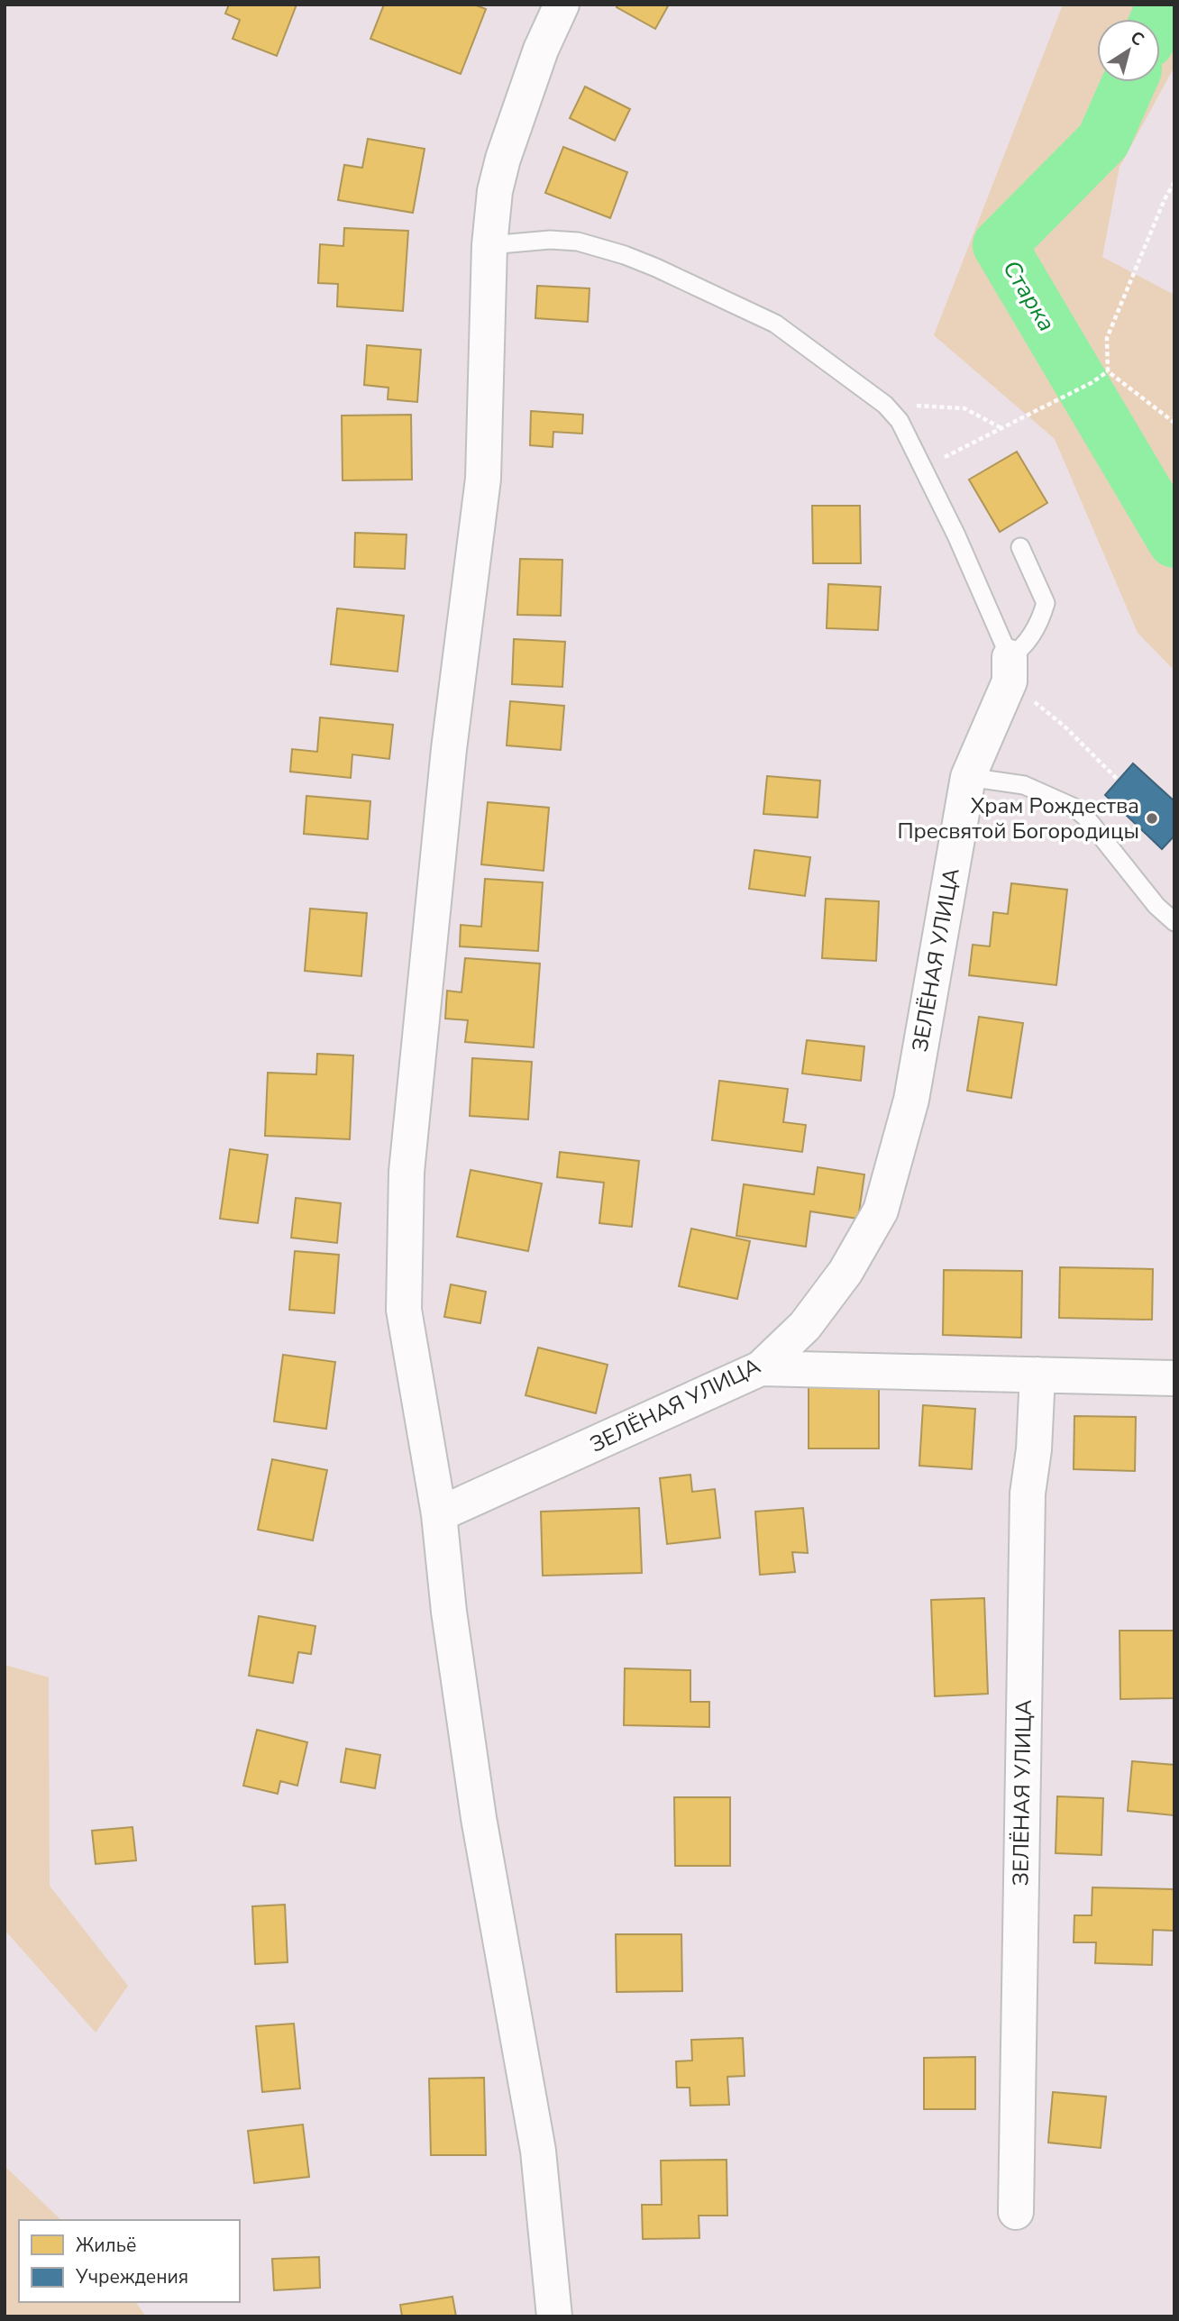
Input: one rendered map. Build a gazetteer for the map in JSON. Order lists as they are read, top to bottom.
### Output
{
  "streets": {
    "street": ["ЗЕЛЁНАЯ УЛИЦА"]
  },
  "water": ["Старка"],
  "places": ["Храм Рождества Пресвятой Богородицы"],
  "legend": ["Жильё", "Учреждения"],
  "north": "top right"
}
